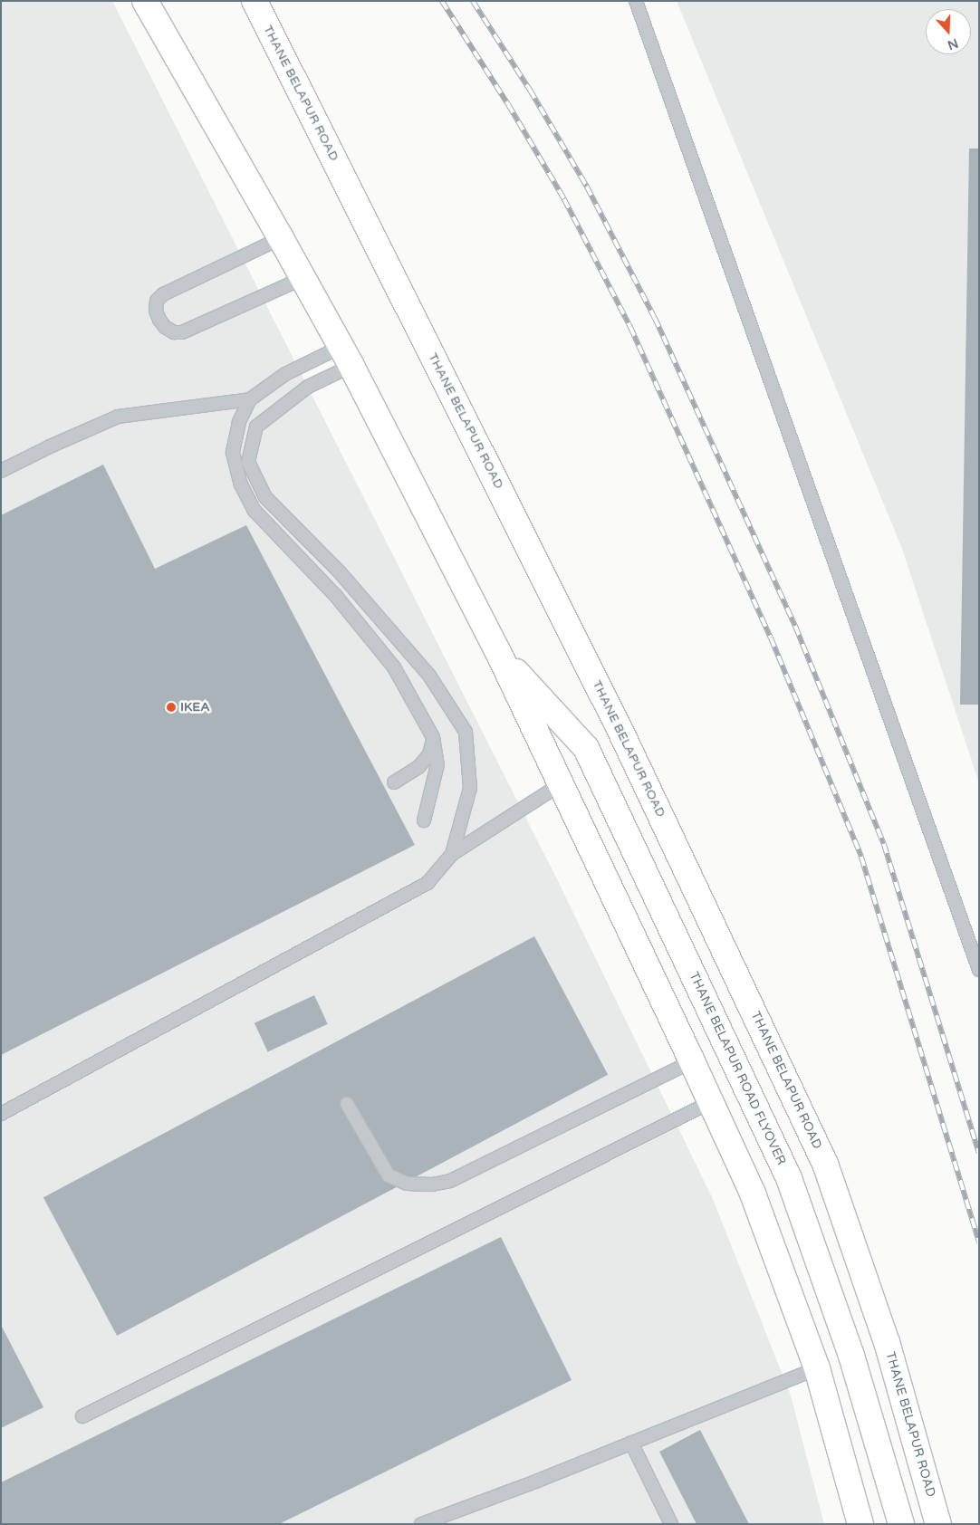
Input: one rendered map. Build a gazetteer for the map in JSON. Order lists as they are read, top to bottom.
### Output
{
  "streets": {
    "main road": ["THANE BELAPUR ROAD", "THANE BELAPUR ROAD FLYOVER"]
  },
  "places": ["IKEA"],
  "north": "bottom"
}
